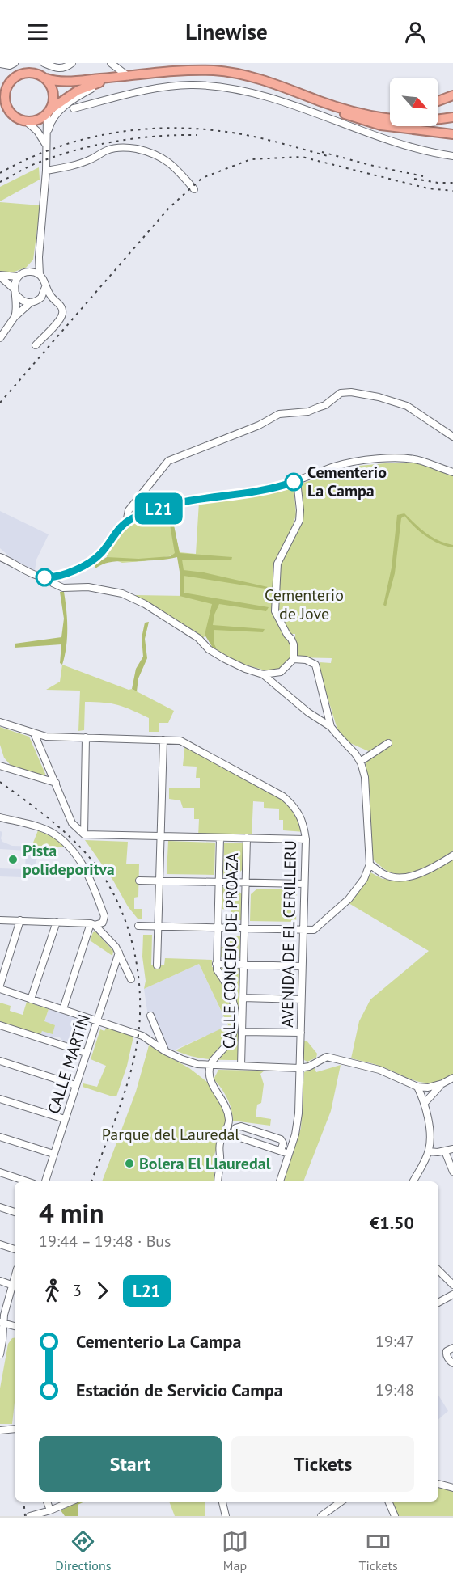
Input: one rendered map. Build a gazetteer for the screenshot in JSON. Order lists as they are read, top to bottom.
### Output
{
  "streets": {
    "street": ["AVENIDA DE EL CERILLERU", "CALLE CONCEJO DE PROAZA", "CALLE MARTÍN"]
  },
  "parks": ["Cementerio de Jove", "Parque del Lauredal"],
  "places": ["Cementerio La Campa", "Pista polideporitva", "Bolera El Llauredal"],
  "lines": ["bus line L21"],
  "north": "bottom right",
  "page": {
    "header": "Linewise",
    "on_map": "L21",
    "heading": ["4 min", "19:44 – 19:48 · Bus", "€1.50"],
    "legs": ["3", "L21"],
    "list": [
      {
        "name": "Cementerio La Campa",
        "value": "19:47"
      },
      {
        "name": "Estación de Servicio Campa",
        "value": "19:48"
      }
    ],
    "buttons": ["Start", "Tickets"],
    "tabs": ["Directions", "Map", "Tickets"]
  }
}
